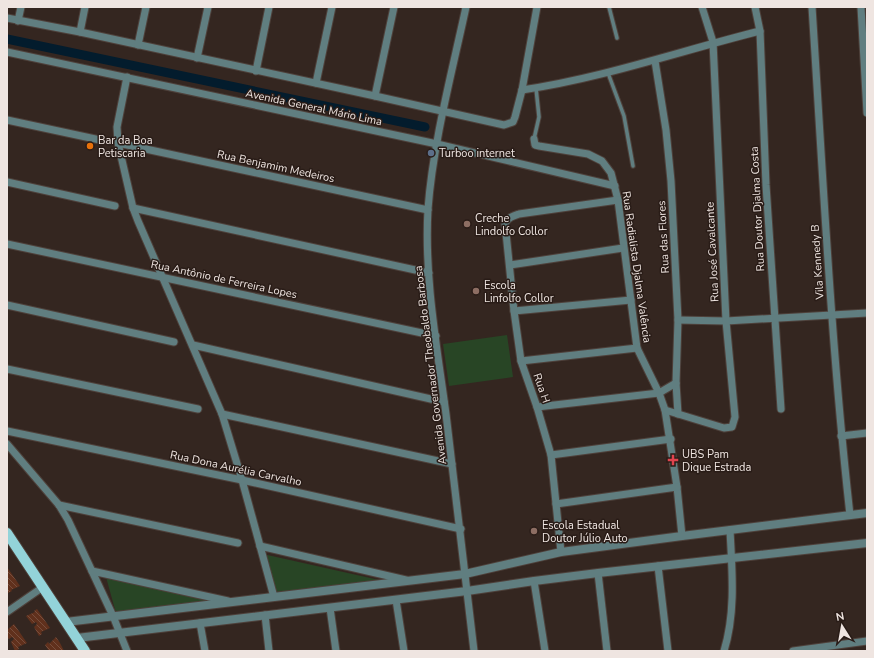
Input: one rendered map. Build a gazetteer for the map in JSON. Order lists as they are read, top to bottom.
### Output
{
  "streets": {
    "street": [
      "Avenida General Mário Lima",
      "Rua Benjamim Medeiros",
      "Rua Doutor Djalma Costa",
      "Rua das Flores",
      "Rua José Cavalcante",
      "Vila Kennedy B",
      "Rua Radialista Djalma Valência",
      "Rua Antônio de Ferreira Lopes",
      "Avenida Governador Theobaldo Barbosa",
      "Rua H",
      "Rua Dona Aurélia Carvalho"
    ]
  },
  "crossings": [
    ["Avenida General Mário Lima", "Rua Radialista Djalma Valência"],
    ["Avenida General Mário Lima", "Avenida Governador Theobaldo Barbosa"],
    ["Rua Benjamim Medeiros", "Avenida Governador Theobaldo Barbosa"],
    ["Rua das Flores", "Rua José Cavalcante"],
    ["Rua José Cavalcante", "Rua Radialista Djalma Valência"],
    ["Rua Radialista Djalma Valência", "Rua H"],
    ["Rua Antônio de Ferreira Lopes", "Avenida Governador Theobaldo Barbosa"],
    ["Avenida Governador Theobaldo Barbosa", "Rua Dona Aurélia Carvalho"]
  ],
  "places": {
    "other": [
      "Bar da Boa Petiscaria",
      "Turboo internet",
      "Creche Lindolfo Collor",
      "Escola Linfolfo Collor",
      "Escola Estadual Doutor Júlio Auto"
    ],
    "health": ["UBS Pam Dique Estrada"]
  },
  "north": "top"
}
